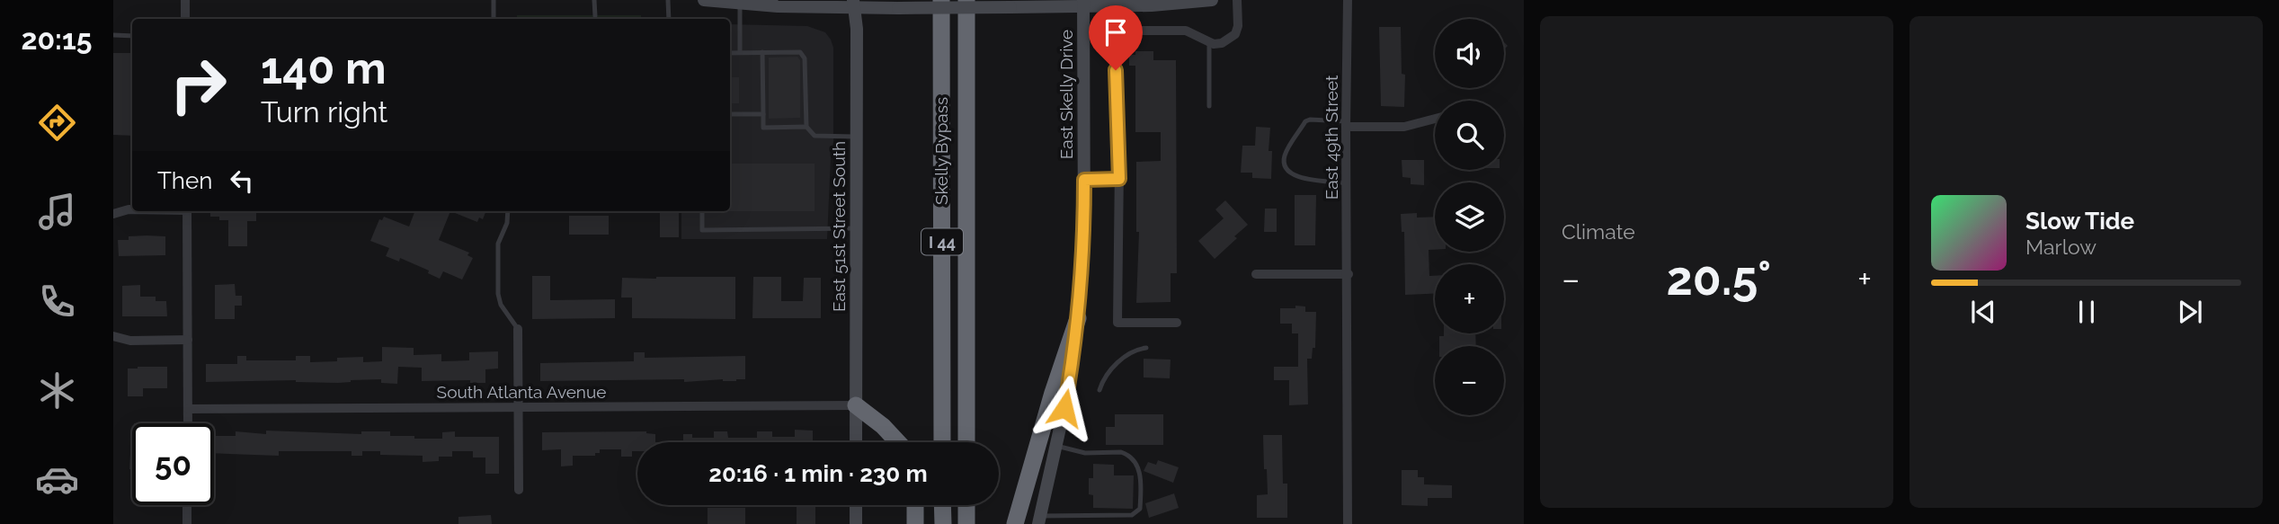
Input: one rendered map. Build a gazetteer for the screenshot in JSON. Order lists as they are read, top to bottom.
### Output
{
  "streets": {
    "highway": ["Skelly Bypass", "I 44"],
    "main road": ["East Skelly Drive", "East 51st Street South"],
    "street": ["East 49th Street", "South Atlanta Avenue"]
  },
  "crossings": [
    ["East 51st Street South", "South Atlanta Avenue"]
  ],
  "page": {
    "tabs": "20:15",
    "tile": "Climate",
    "map_buttons": ["+", "−"],
    "turn": ["140 m", "Turn right"],
    "then": "Then",
    "song": ["Slow Tide", "Marlow"],
    "heat": ["−", "20.5°", "+"],
    "limit": "50",
    "trip": "20:16 · 1 min · 230 m"
  }
}
